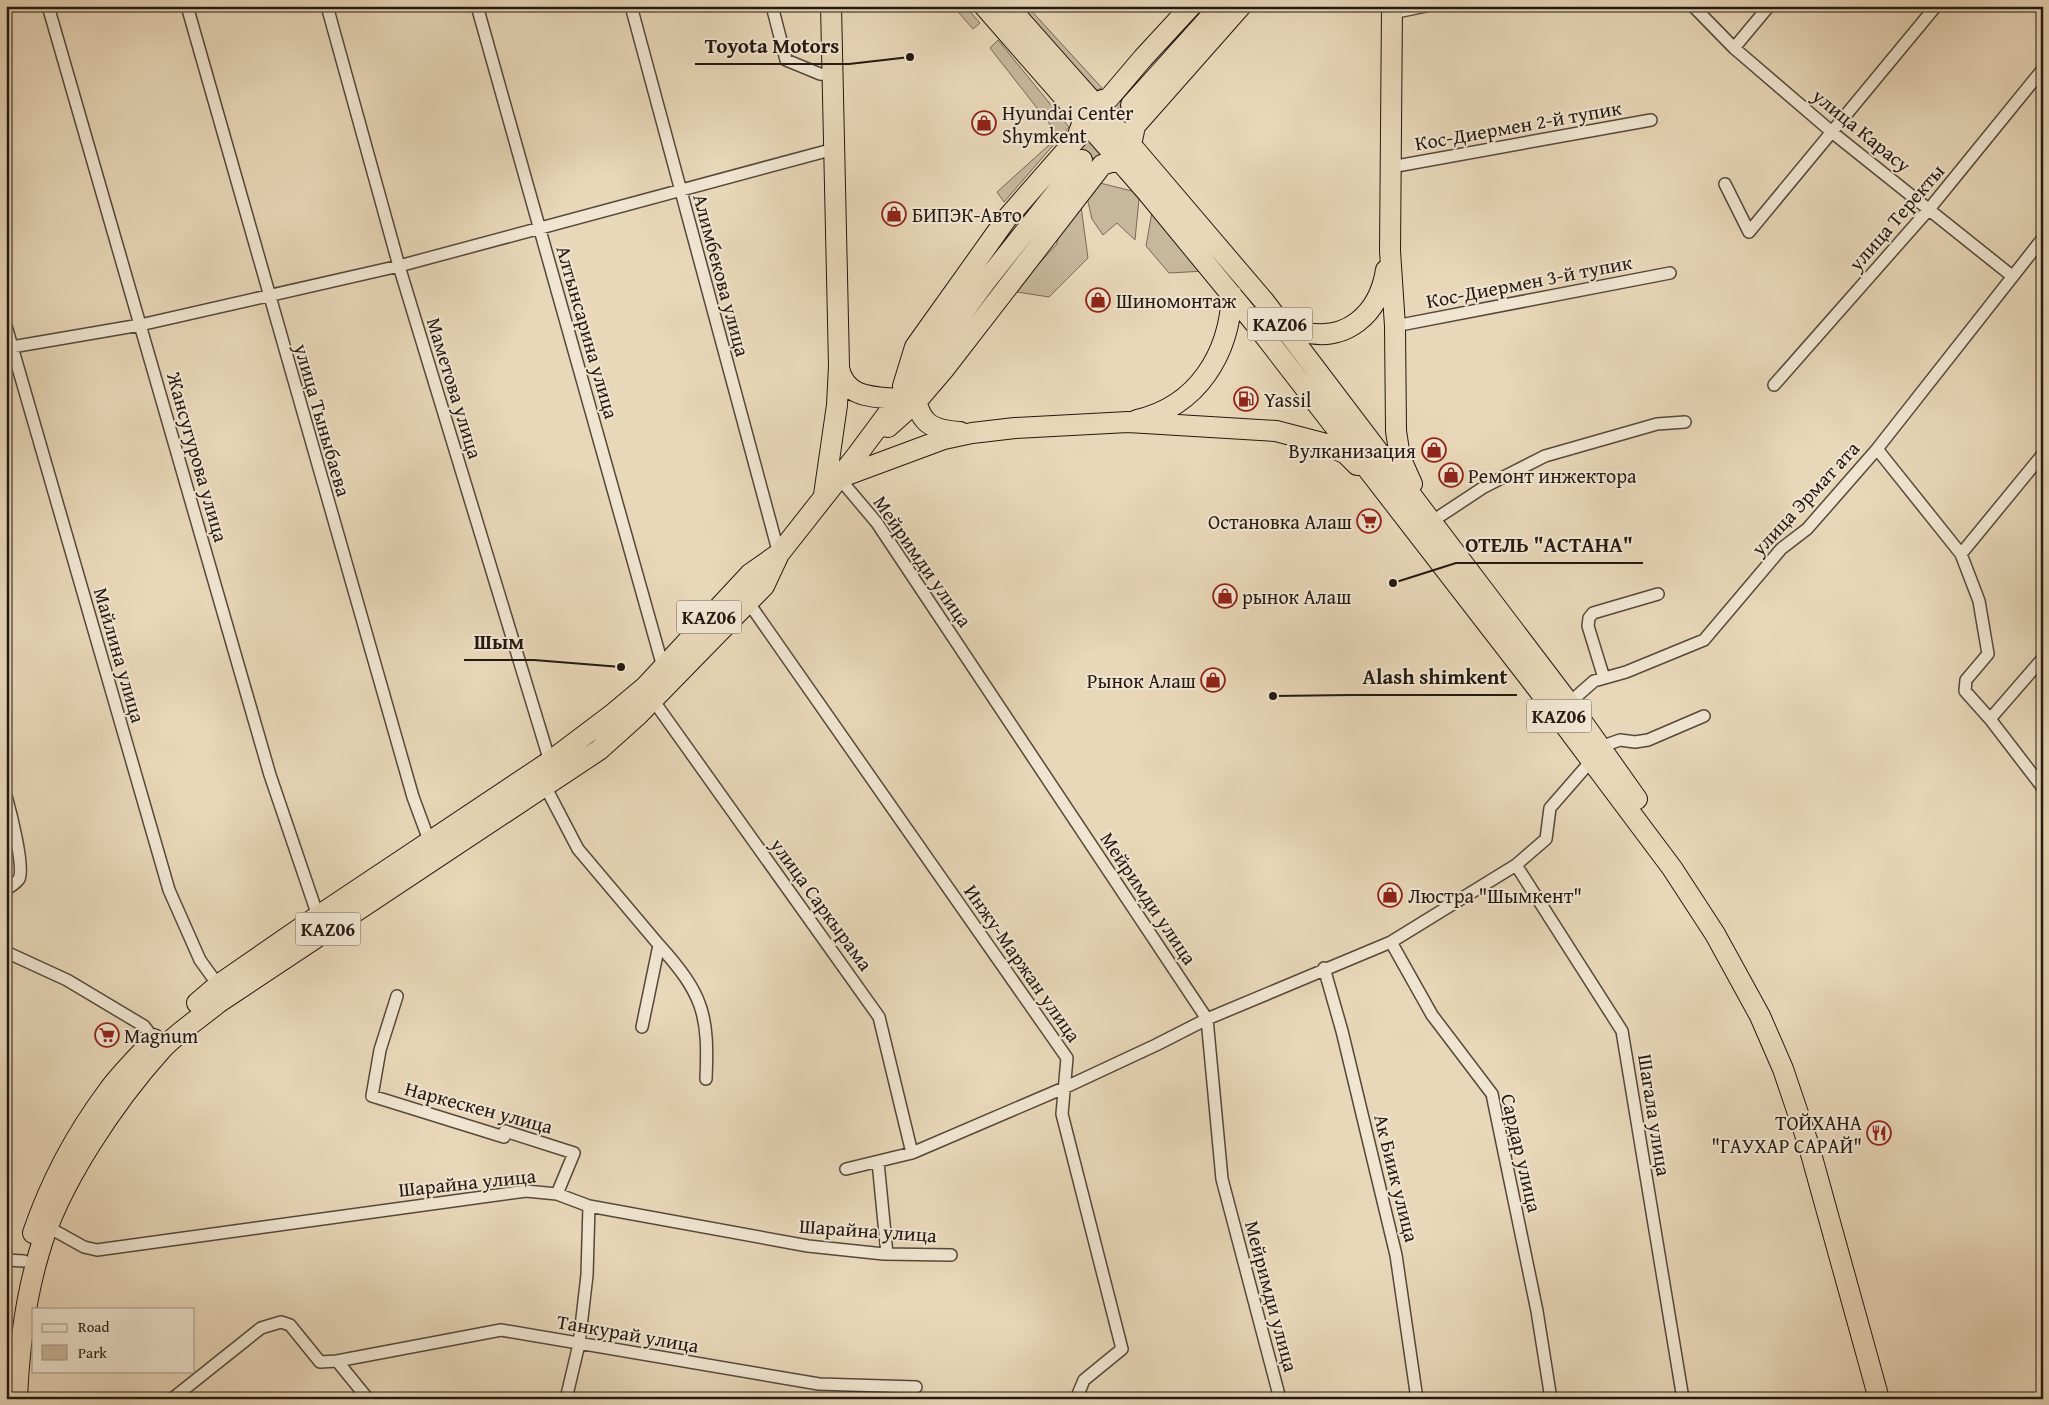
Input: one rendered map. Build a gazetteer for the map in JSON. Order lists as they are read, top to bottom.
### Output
{
  "streets": {
    "highway": ["KАZ06"],
    "street": [
      "Кос-Диермен 2-й тупик",
      "улица Карасу",
      "улица Теректы",
      "Алимбекова улица",
      "Кос-Диермен 3-й тупик",
      "Алтынсарина улица",
      "Маметова улица",
      "улица Тыныбаева",
      "Жансугурова улица",
      "улица Эрмат ата",
      "Мейримди улица",
      "Майлина улица",
      "улица Саркырама",
      "Инжу-Маржан улица",
      "Наркескен улица",
      "Шагала улица",
      "Сардар улица",
      "Ак Биик улица",
      "Шарайна улица",
      "Танкурай улица"
    ]
  },
  "crossings": [
    ["улица Карасу", "улица Теректы"],
    ["улица Карасу", "улица Эрмат ата"],
    ["Алимбекова улица", "KАZ06"],
    ["KАZ06", "Алтынсарина улица"],
    ["KАZ06", "Маметова улица"],
    ["KАZ06", "улица Тыныбаева"],
    ["KАZ06", "Жансугурова улица"],
    ["KАZ06", "улица Эрмат ата"],
    ["KАZ06", "Мейримди улица"],
    ["KАZ06", "Майлина улица"],
    ["KАZ06", "улица Саркырама"],
    ["KАZ06", "Инжу-Маржан улица"],
    ["KАZ06", "Шарайна улица"],
    ["Наркескен улица", "Шарайна улица"]
  ],
  "places": {
    "other": [
      "Toyota Motors",
      "ОТЕЛЬ \"АСТАНА\"",
      "Шым",
      "Alash shimkent"
    ],
    "shop": [
      "Hyundai Center Shymkent",
      "БИПЭК-Авто",
      "Шиномонтаж",
      "Вулканизация",
      "Ремонт инжектора",
      "рынок Алаш",
      "Рынок Алаш",
      "Люстра \"Шымкент\""
    ],
    "fuel station": ["Yassil"],
    "supermarket": ["Остановка Алаш", "Magnum"],
    "restaurant": ["ТОЙХАНА \"ГАУХАР САРАЙ\""]
  },
  "legend": ["Road", "Park"]
}
